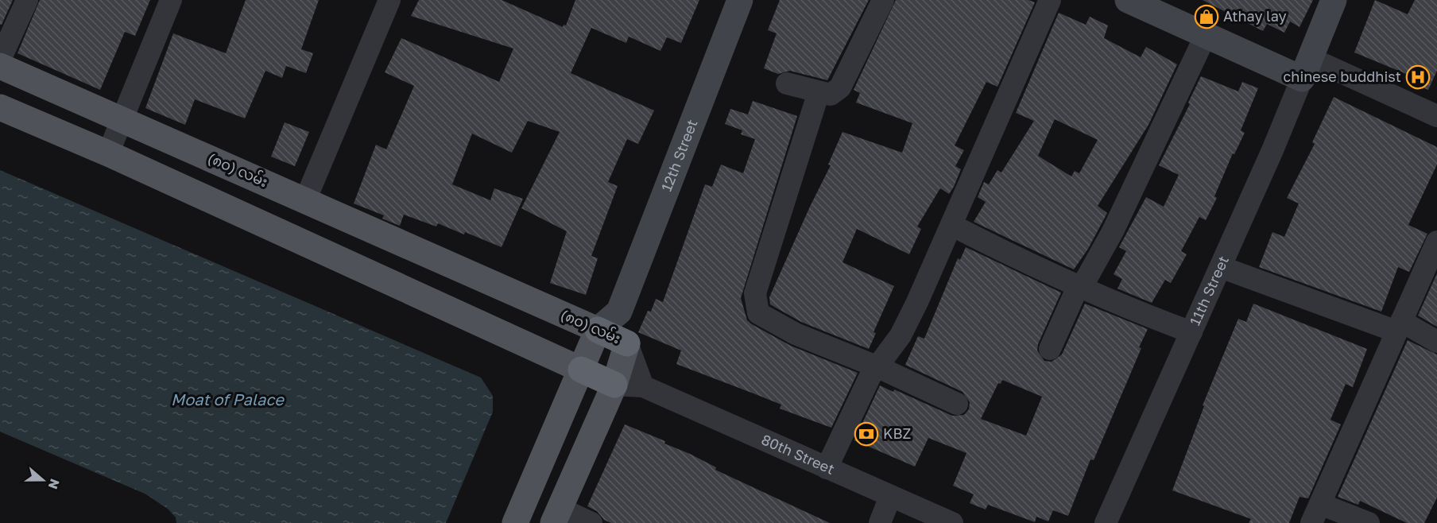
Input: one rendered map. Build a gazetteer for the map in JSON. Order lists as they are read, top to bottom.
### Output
{
  "streets": {
    "highway": ["(၈၀) လမ်း"],
    "main road": ["12th Street"],
    "street": ["11th Street", "80th Street"]
  },
  "crossings": [
    ["12th Street", "(၈၀) လမ်း"],
    ["(၈၀) လမ်း", "80th Street"]
  ],
  "water": ["Moat of Palace"],
  "places": {
    "shop": ["Athay lay"],
    "hospital": ["chinese buddhist"],
    "bank": ["KBZ"]
  },
  "north": "right"
}
